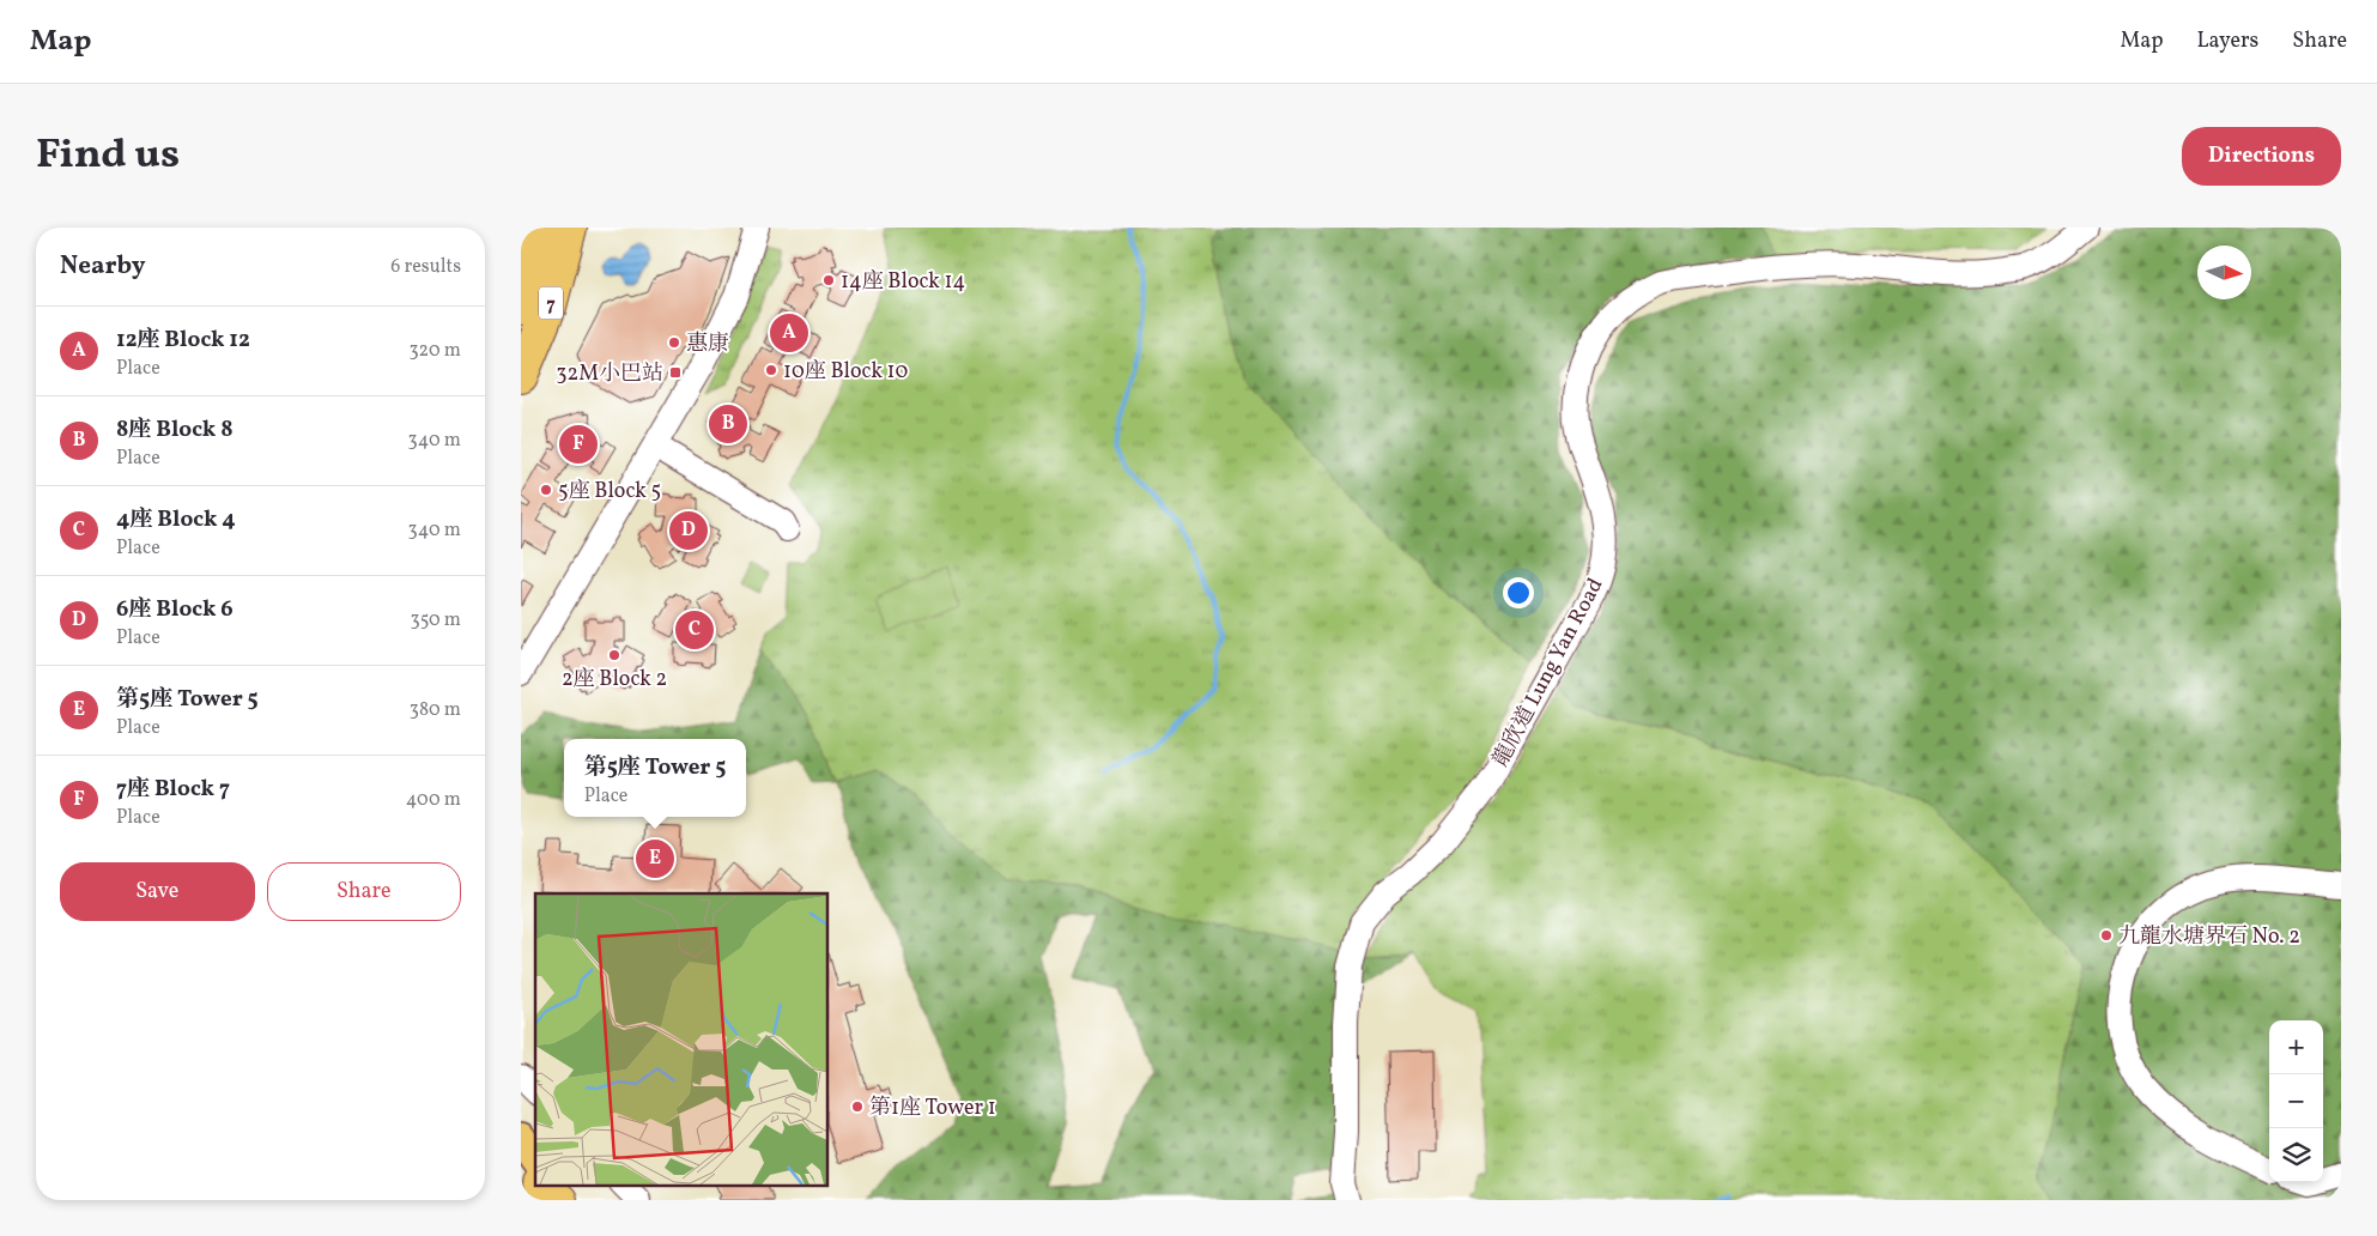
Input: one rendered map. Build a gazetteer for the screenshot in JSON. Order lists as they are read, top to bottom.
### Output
{
  "streets": {
    "highway": ["7"],
    "street": ["龍欣道 Lung Yan Road"]
  },
  "places": {
    "other": [
      "14座 Block 14",
      "惠康",
      "10座 Block 10",
      "5座 Block 5",
      "2座 Block 2",
      "九龍水塘界石 No. 2",
      "第1座 Tower 1"
    ],
    "transit": ["32M小巴站"]
  },
  "north": "right",
  "page": {
    "header": "Map",
    "nav": ["Map", "Layers", "Share"],
    "title": "Find us",
    "buttons": [
      "Directions",
      ["Save", "Share"]
    ],
    "heading": ["Nearby", "6 results"],
    "list": [
      {
        "mark": "A",
        "name": "12座 Block 12",
        "note": "Place",
        "value": "320 m"
      },
      {
        "mark": "B",
        "name": "8座 Block 8",
        "note": "Place",
        "value": "340 m"
      },
      {
        "mark": "C",
        "name": "4座 Block 4",
        "note": "Place",
        "value": "340 m"
      },
      {
        "mark": "D",
        "name": "6座 Block 6",
        "note": "Place",
        "value": "350 m"
      },
      {
        "mark": "E",
        "name": "第5座 Tower 5",
        "note": "Place",
        "value": "380 m"
      },
      {
        "mark": "F",
        "name": "7座 Block 7",
        "note": "Place",
        "value": "400 m"
      }
    ],
    "pins": [
      "A",
      "B",
      "F",
      "D",
      "C",
      "E"
    ],
    "popup": ["第5座 Tower 5", "Place"],
    "map_buttons": ["+", "−"]
  }
}
